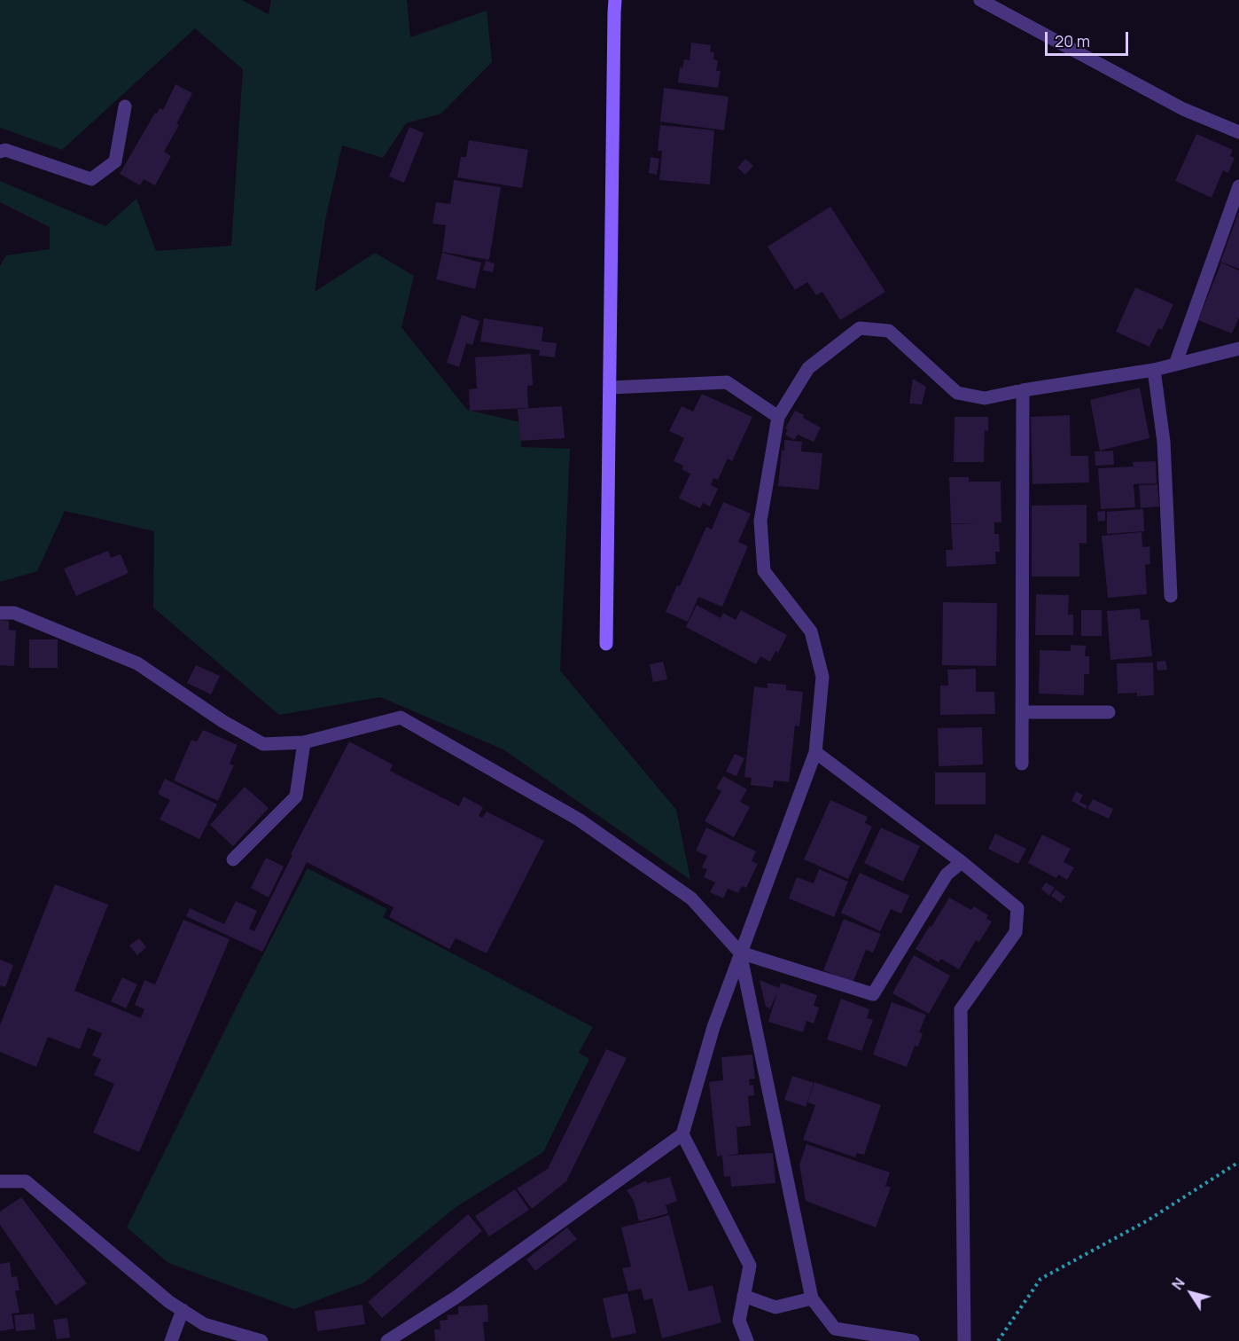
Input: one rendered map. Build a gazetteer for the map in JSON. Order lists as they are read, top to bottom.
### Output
{
  "scale_bar": "20 m",
  "north": "top left"
}
